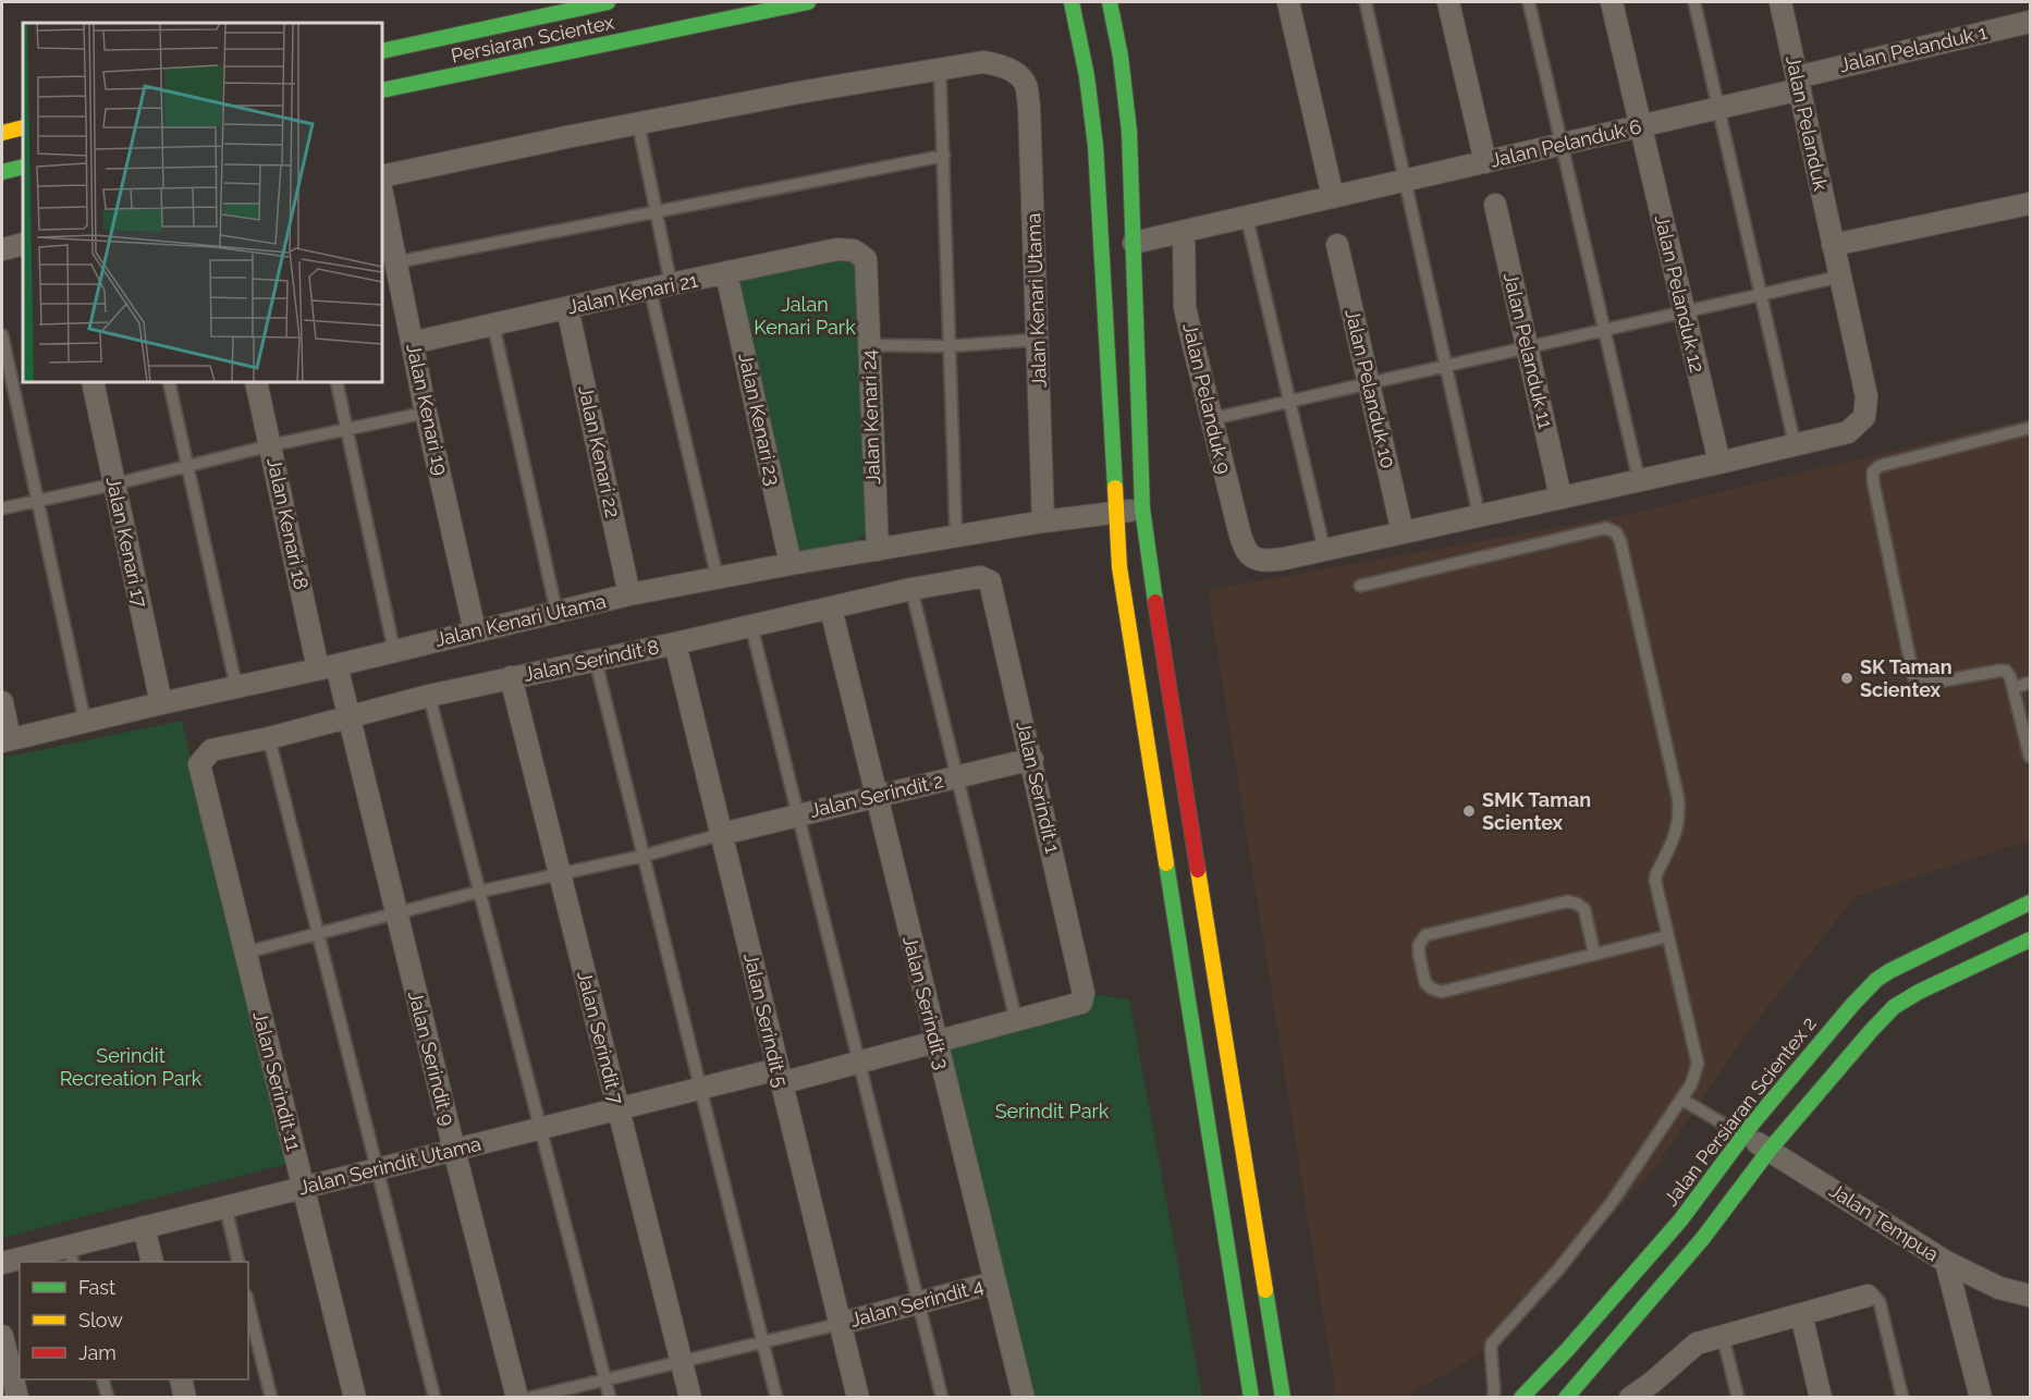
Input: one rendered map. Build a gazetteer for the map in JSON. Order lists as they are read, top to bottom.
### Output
{
  "streets": {
    "street": [
      "Persiaran Scientex",
      "Jalan Pelanduk 1",
      "Jalan Pelanduk",
      "Jalan Pelanduk 6",
      "Jalan Kenari 21",
      "Jalan Pelanduk 12",
      "Jalan Kenari Utama",
      "Jalan Pelanduk 11",
      "Jalan Pelanduk 10",
      "Jalan Pelanduk 9",
      "Jalan Kenari 19",
      "Jalan Kenari 24",
      "Jalan Kenari 23",
      "Jalan Kenari 22",
      "Jalan Kenari 18",
      "Jalan Kenari 17",
      "Jalan Serindit 8",
      "Jalan Serindit 1",
      "Jalan Serindit 2",
      "Jalan Serindit 3",
      "Jalan Serindit 5",
      "Jalan Serindit 7",
      "Jalan Serindit 9",
      "Jalan Serindit 11",
      "Jalan Persiaran Scientex 2",
      "Jalan Serindit Utama",
      "Jalan Tempua",
      "Jalan Serindit 4"
    ]
  },
  "crossings": [
    ["Jalan Pelanduk 1", "Jalan Pelanduk"],
    ["Jalan Pelanduk 1", "Jalan Pelanduk 6"],
    ["Jalan Pelanduk", "Jalan Pelanduk 6"],
    ["Jalan Pelanduk 6", "Jalan Pelanduk 12"],
    ["Jalan Pelanduk 6", "Jalan Pelanduk 9"],
    ["Jalan Kenari 21", "Jalan Kenari 19"],
    ["Jalan Kenari 21", "Jalan Kenari 24"],
    ["Jalan Kenari 21", "Jalan Kenari 23"],
    ["Jalan Kenari 21", "Jalan Kenari 22"],
    ["Jalan Kenari Utama", "Jalan Kenari 19"],
    ["Jalan Kenari Utama", "Jalan Kenari 24"],
    ["Jalan Kenari Utama", "Jalan Kenari 23"],
    ["Jalan Kenari Utama", "Jalan Kenari 22"],
    ["Jalan Kenari Utama", "Jalan Kenari 18"],
    ["Jalan Kenari Utama", "Jalan Kenari 17"],
    ["Jalan Kenari 18", "Jalan Serindit 8"],
    ["Jalan Kenari 18", "Jalan Serindit 9"],
    ["Jalan Serindit 8", "Jalan Serindit 1"],
    ["Jalan Serindit 8", "Jalan Serindit 3"],
    ["Jalan Serindit 8", "Jalan Serindit 5"],
    ["Jalan Serindit 8", "Jalan Serindit 7"],
    ["Jalan Serindit 8", "Jalan Serindit 9"],
    ["Jalan Serindit 8", "Jalan Serindit 11"],
    ["Jalan Serindit 1", "Jalan Serindit 2"],
    ["Jalan Serindit 1", "Jalan Serindit Utama"],
    ["Jalan Serindit 2", "Jalan Serindit 3"],
    ["Jalan Serindit 2", "Jalan Serindit 5"],
    ["Jalan Serindit 3", "Jalan Serindit Utama"],
    ["Jalan Serindit 3", "Jalan Serindit 4"],
    ["Jalan Serindit 5", "Jalan Serindit Utama"],
    ["Jalan Serindit 5", "Jalan Serindit 4"],
    ["Jalan Serindit 7", "Jalan Serindit Utama"],
    ["Jalan Serindit 9", "Jalan Serindit Utama"],
    ["Jalan Serindit 11", "Jalan Serindit Utama"],
    ["Jalan Persiaran Scientex 2", "Jalan Tempua"]
  ],
  "parks": ["Jalan Kenari Park", "Serindit Recreation Park", "Serindit Park"],
  "places": ["SK Taman Scientex", "SMK Taman Scientex"],
  "legend": ["Fast", "Slow", "Jam"]
}
